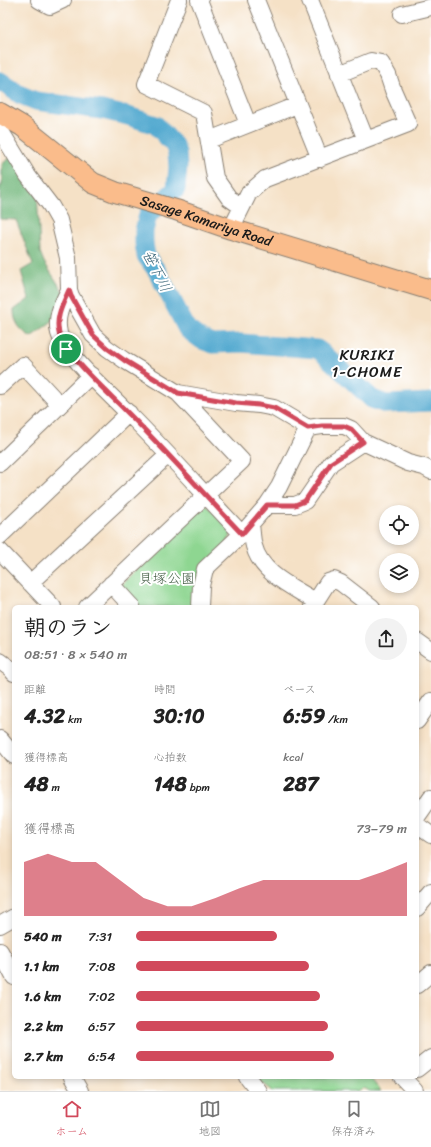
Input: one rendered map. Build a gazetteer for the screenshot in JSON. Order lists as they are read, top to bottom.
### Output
{
  "streets": {
    "main road": ["Sasage Kamariya Road"]
  },
  "districts": ["KURIKI 1-CHOME"],
  "water": ["笹下川"],
  "parks": ["貝塚公園"],
  "page": {
    "heading": ["朝のラン", "08:51 · 8 × 540 m"],
    "stats": [
      ["距離", "4.32 km"],
      ["時間", "30:10"],
      ["ペース", "6:59 /km"],
      ["獲得標高", "48 m"],
      ["心拍数", "148 bpm"],
      ["kcal", "287"]
    ],
    "chart": ["獲得標高", "73–79 m"],
    "list": [
      {
        "name": "540 m",
        "note": "7:31"
      },
      {
        "name": "1.1 km",
        "note": "7:08"
      },
      {
        "name": "1.6 km",
        "note": "7:02"
      },
      {
        "name": "2.2 km",
        "note": "6:57"
      },
      {
        "name": "2.7 km",
        "note": "6:54"
      }
    ],
    "tabs": ["ホーム", "地図", "保存済み"]
  }
}
